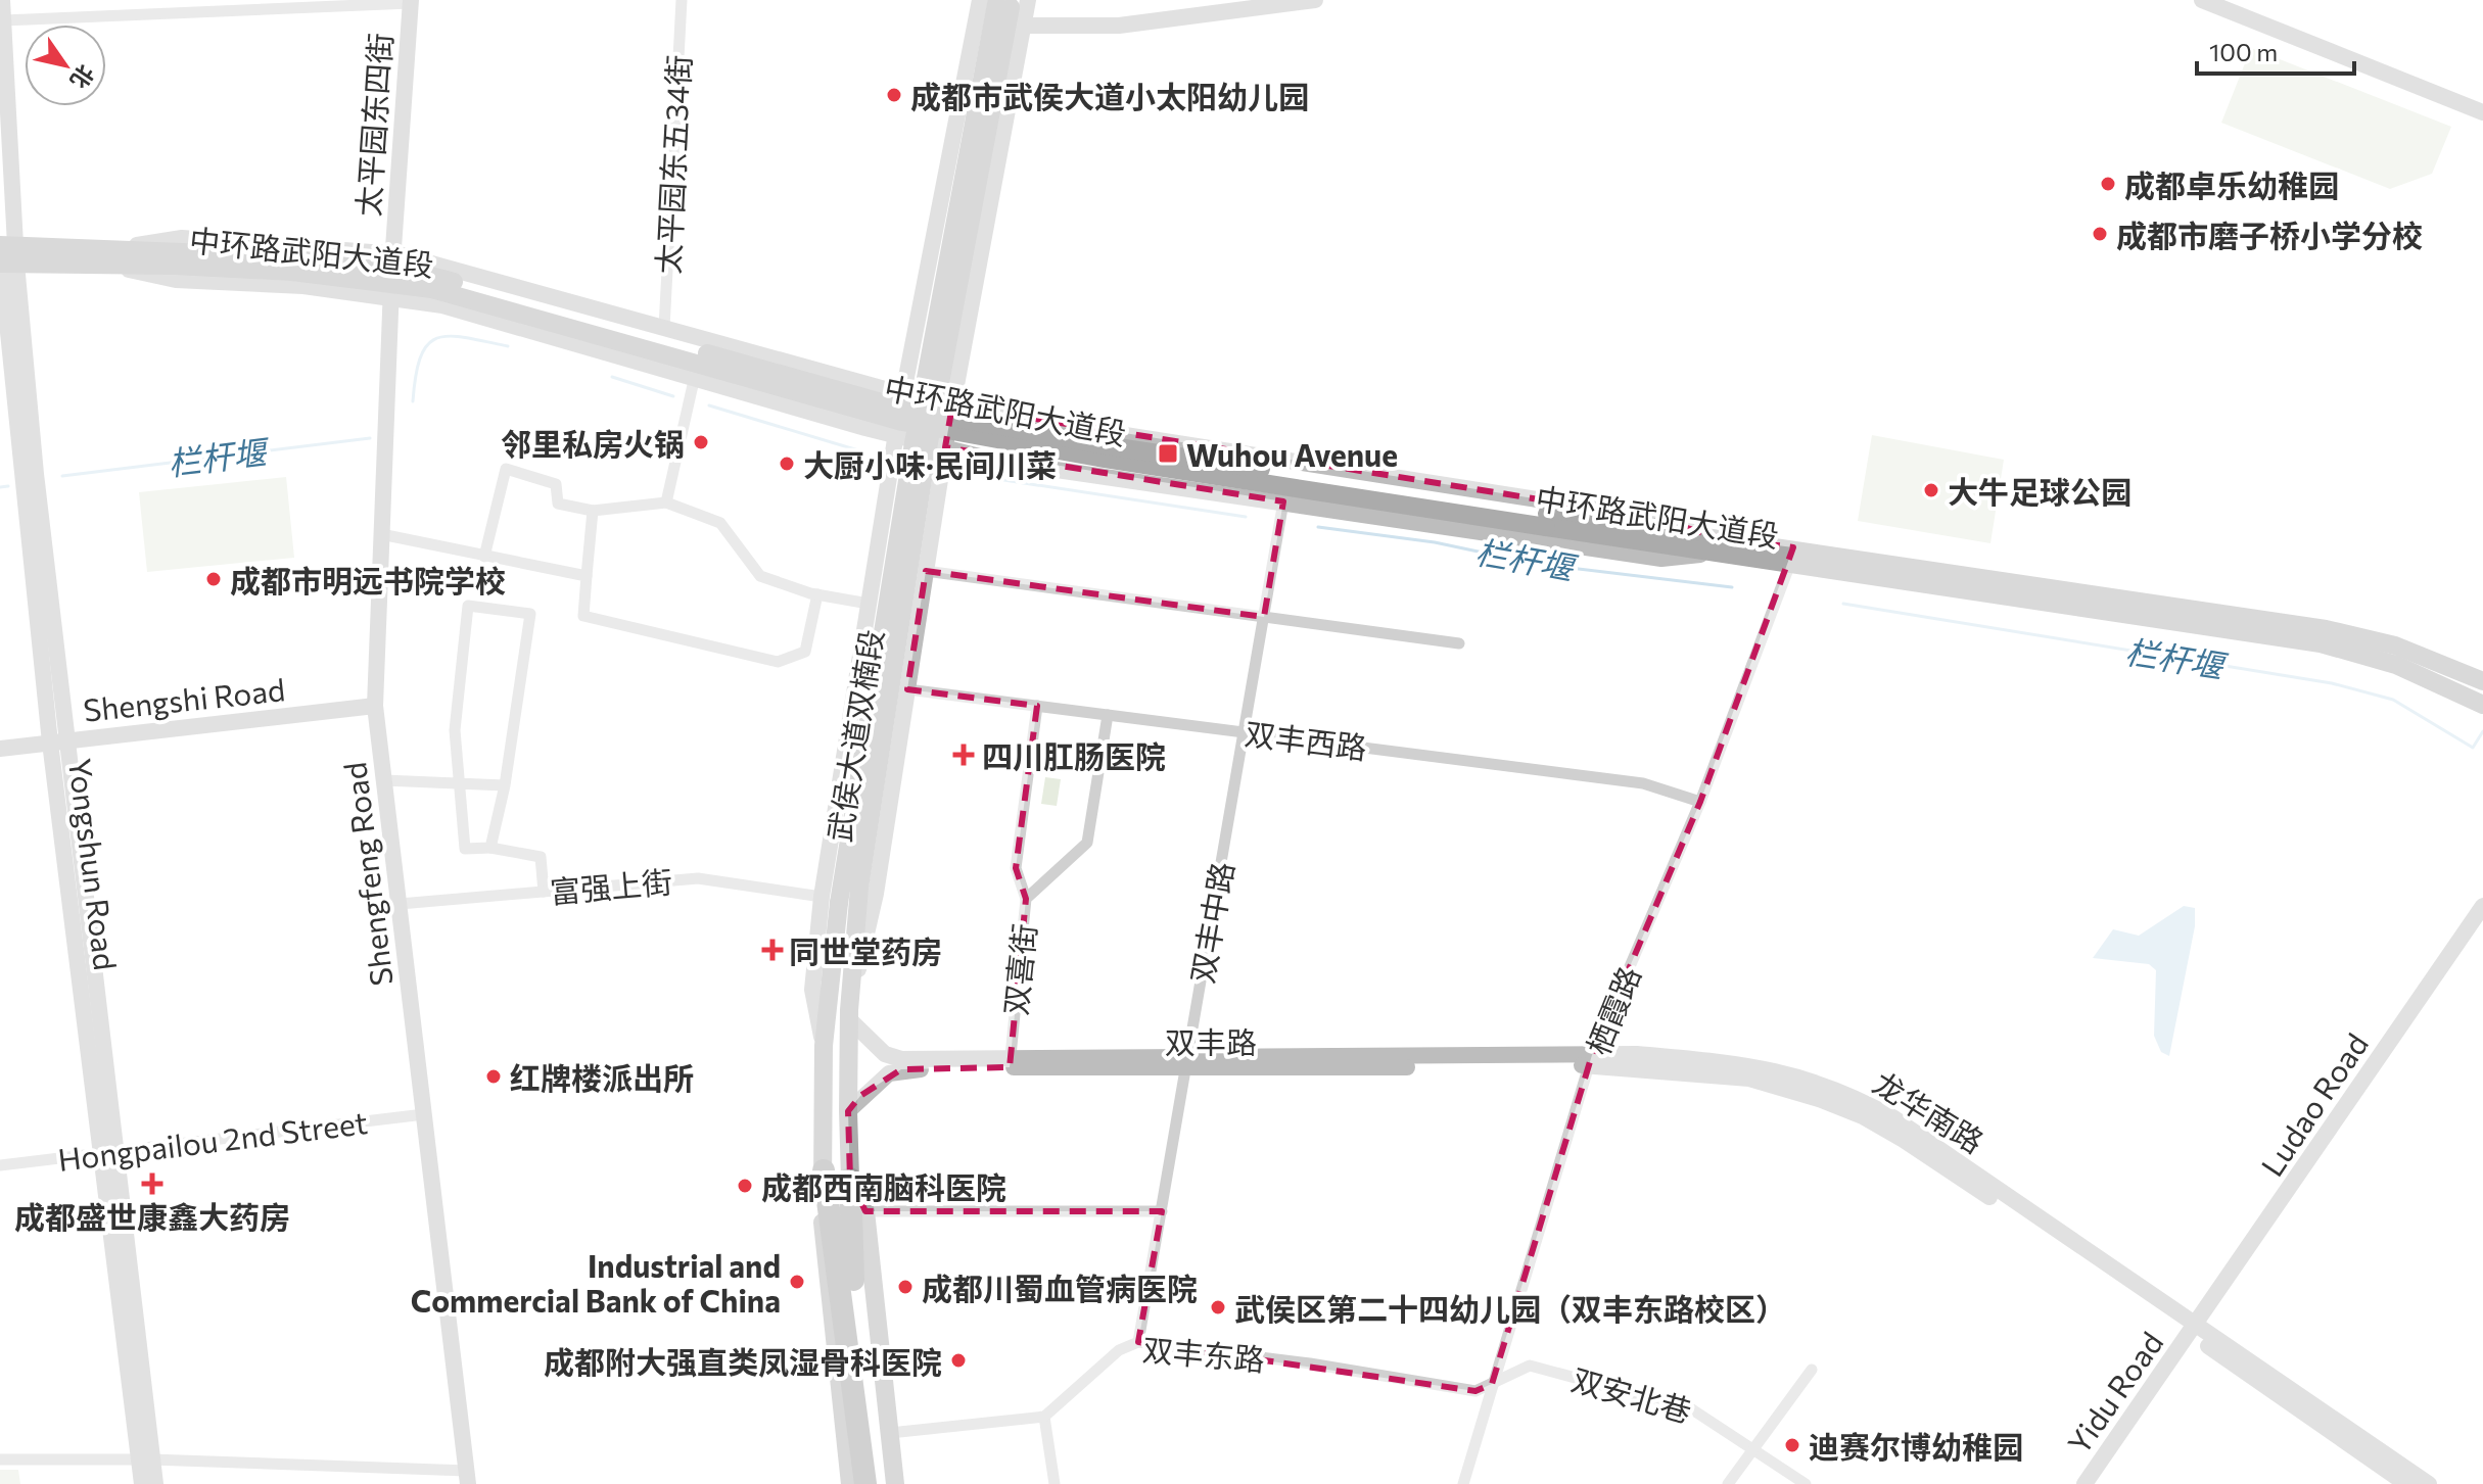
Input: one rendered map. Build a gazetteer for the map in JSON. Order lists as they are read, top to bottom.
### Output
{
  "streets": {
    "main road": [
      "太平园东四街",
      "中环路武阳大道段",
      "Shengshi Road",
      "武侯大道双楠段",
      "Yongshun Road",
      "Shengfeng Road",
      "双丰路",
      "Ludao Road",
      "龙华南路",
      "Yidu Road"
    ],
    "street": [
      "太平园东五34街",
      "双丰西路",
      "富强上街",
      "双丰中路",
      "双喜街",
      "栖霞路",
      "Hongpailou 2nd Street",
      "双丰东路",
      "双安北巷"
    ]
  },
  "crossings": [
    ["太平园东四街", "Shengfeng Road"],
    ["中环路武阳大道段", "Yongshun Road"],
    ["中环路武阳大道段", "栖霞路"],
    ["Shengshi Road", "Yongshun Road"],
    ["Shengshi Road", "Shengfeng Road"],
    ["武侯大道双楠段", "富强上街"],
    ["武侯大道双楠段", "双丰路"],
    ["双丰西路", "双丰中路"],
    ["双丰西路", "双喜街"],
    ["双丰西路", "栖霞路"],
    ["Yongshun Road", "Hongpailou 2nd Street"],
    ["Shengfeng Road", "富强上街"],
    ["Shengfeng Road", "Hongpailou 2nd Street"],
    ["双丰中路", "双丰路"],
    ["双丰中路", "双丰东路"],
    ["双喜街", "双丰路"],
    ["栖霞路", "双丰路"],
    ["栖霞路", "龙华南路"],
    ["栖霞路", "双丰东路"],
    ["栖霞路", "双安北巷"],
    ["双丰路", "龙华南路"],
    ["Ludao Road", "龙华南路"],
    ["Ludao Road", "Yidu Road"],
    ["龙华南路", "Yidu Road"],
    ["双丰东路", "双安北巷"]
  ],
  "water": ["栏杆堰"],
  "places": {
    "other": [
      "成都市武侯大道小太阳幼儿园",
      "成都卓乐幼稚园",
      "成都市磨子桥小学分校",
      "邻里私房火锅",
      "大厨小味·民间川菜",
      "大牛足球公园",
      "成都市明远书院学校",
      "红牌楼派出所",
      "成都西南脑科医院",
      "Industrial and Commercial Bank of China",
      "成都川蜀血管病医院",
      "武侯区第二十四幼儿园（双丰东路校区）",
      "成都附大强直类凤湿骨科医院",
      "迪赛尔博幼稚园"
    ],
    "transit": ["Wuhou Avenue"],
    "health": ["四川肛肠医院", "同世堂药房", "成都盛世康鑫大药房"]
  },
  "scale_bar": "100 m",
  "north": "bottom right"
}
